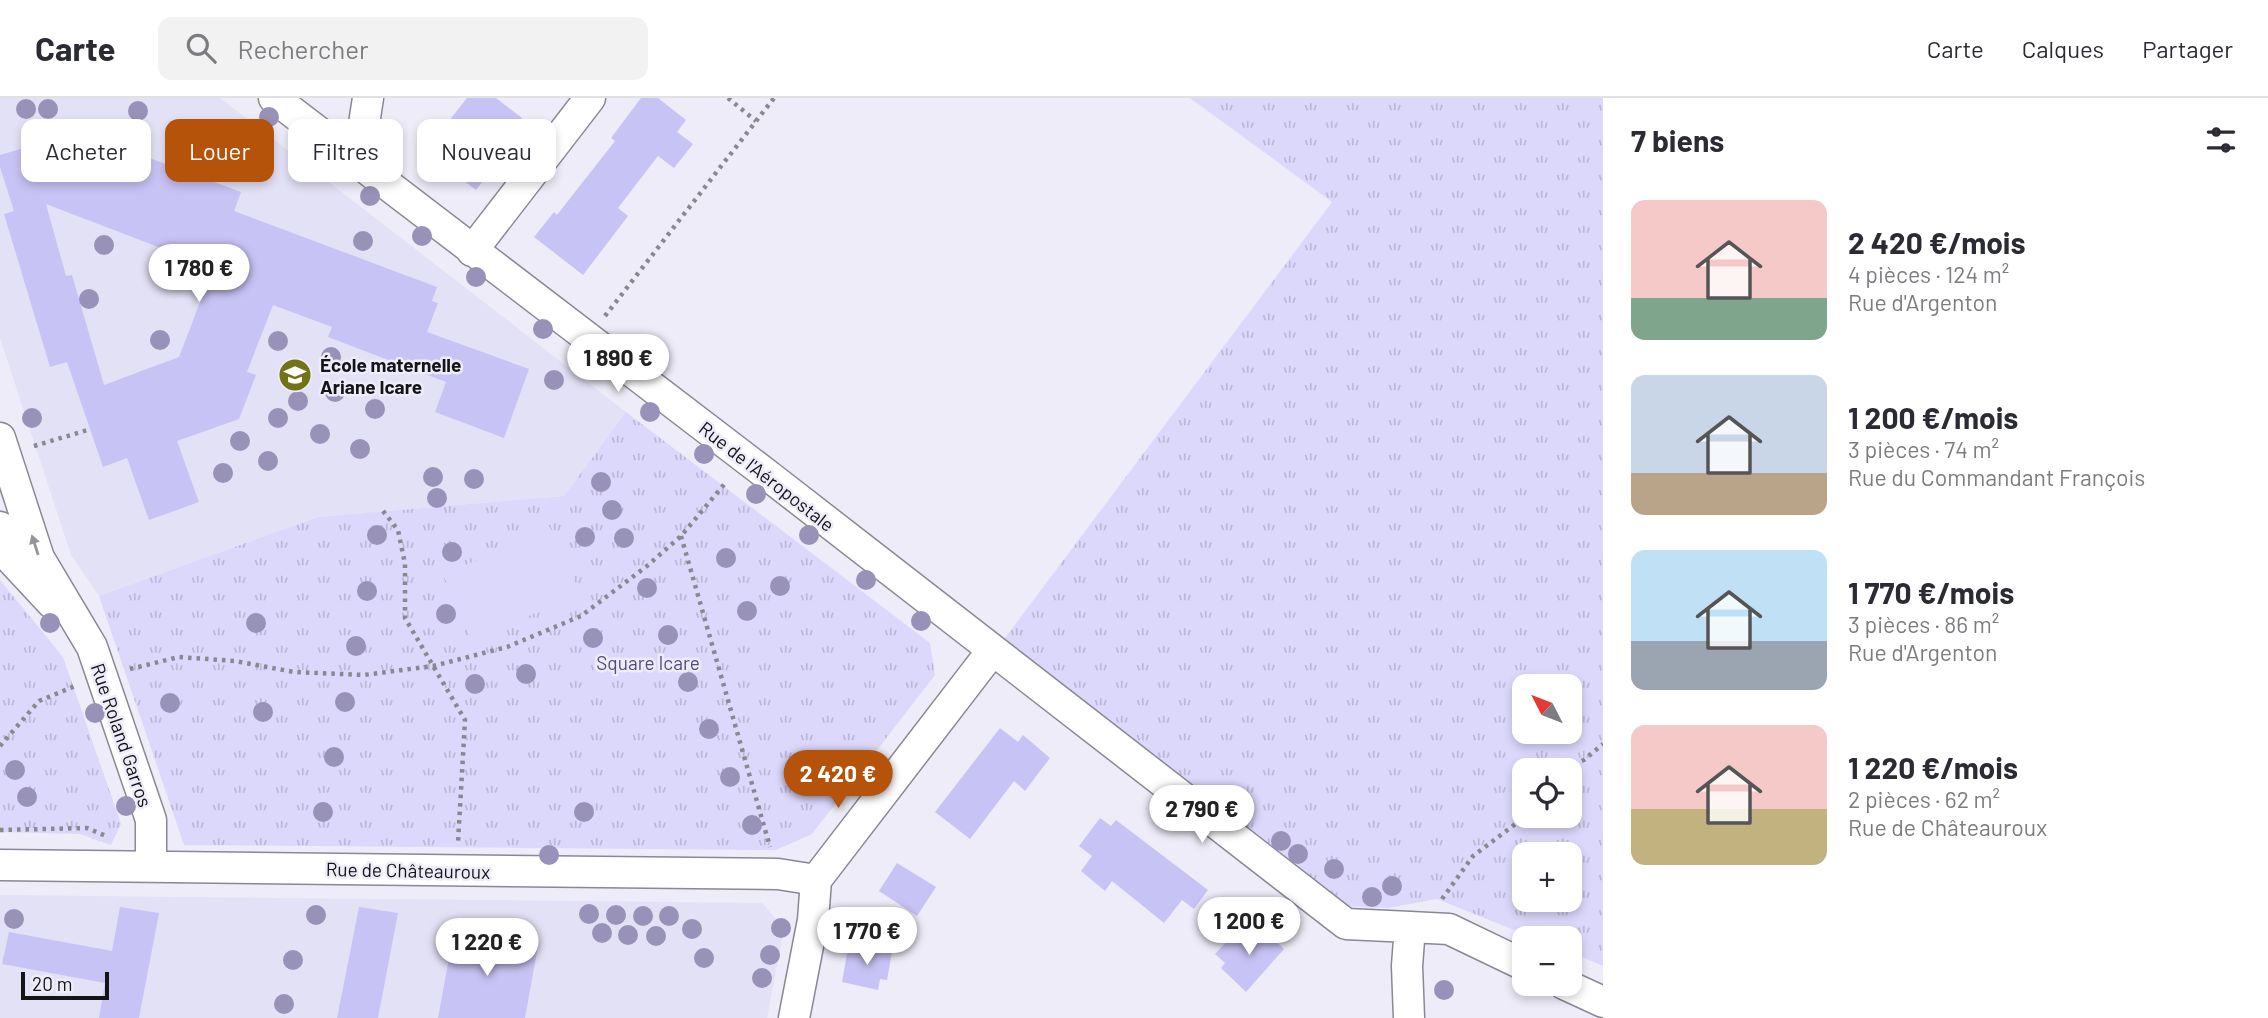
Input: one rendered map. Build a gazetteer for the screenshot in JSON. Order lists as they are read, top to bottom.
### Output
{
  "streets": {
    "street": ["Rue de l'Aéropostale", "Rue Roland Garros", "Rue de Châteauroux"]
  },
  "crossings": [
    ["Rue Roland Garros", "Rue de Châteauroux"]
  ],
  "parks": ["Square Icare"],
  "places": {
    "school or university": ["École maternelle Ariane Icare"]
  },
  "scale_bar": "20 m",
  "north": "top left",
  "page": {
    "header": "Carte",
    "search": "Rechercher",
    "nav": ["Carte", "Calques", "Partager"],
    "heading": "7 biens",
    "chip": [
      "Acheter",
      "Louer",
      "Filtres",
      "Nouveau"
    ],
    "list": [
      {
        "name": "2 420 €/mois",
        "note": "4 pièces · 124 m² · Rue d'Argenton"
      },
      {
        "name": "1 200 €/mois",
        "note": "3 pièces · 74 m² · Rue du Commandant François"
      },
      {
        "name": "1 770 €/mois",
        "note": "3 pièces · 86 m² · Rue d'Argenton"
      },
      {
        "name": "1 220 €/mois",
        "note": "2 pièces · 62 m² · Rue de Châteauroux"
      }
    ],
    "price": [
      "1 780 €",
      "1 890 €",
      "2 420 €",
      "2 790 €",
      "1 200 €",
      "1 770 €",
      "1 220 €"
    ],
    "map_buttons": ["+", "−"],
    "scale": "20 m"
  }
}
